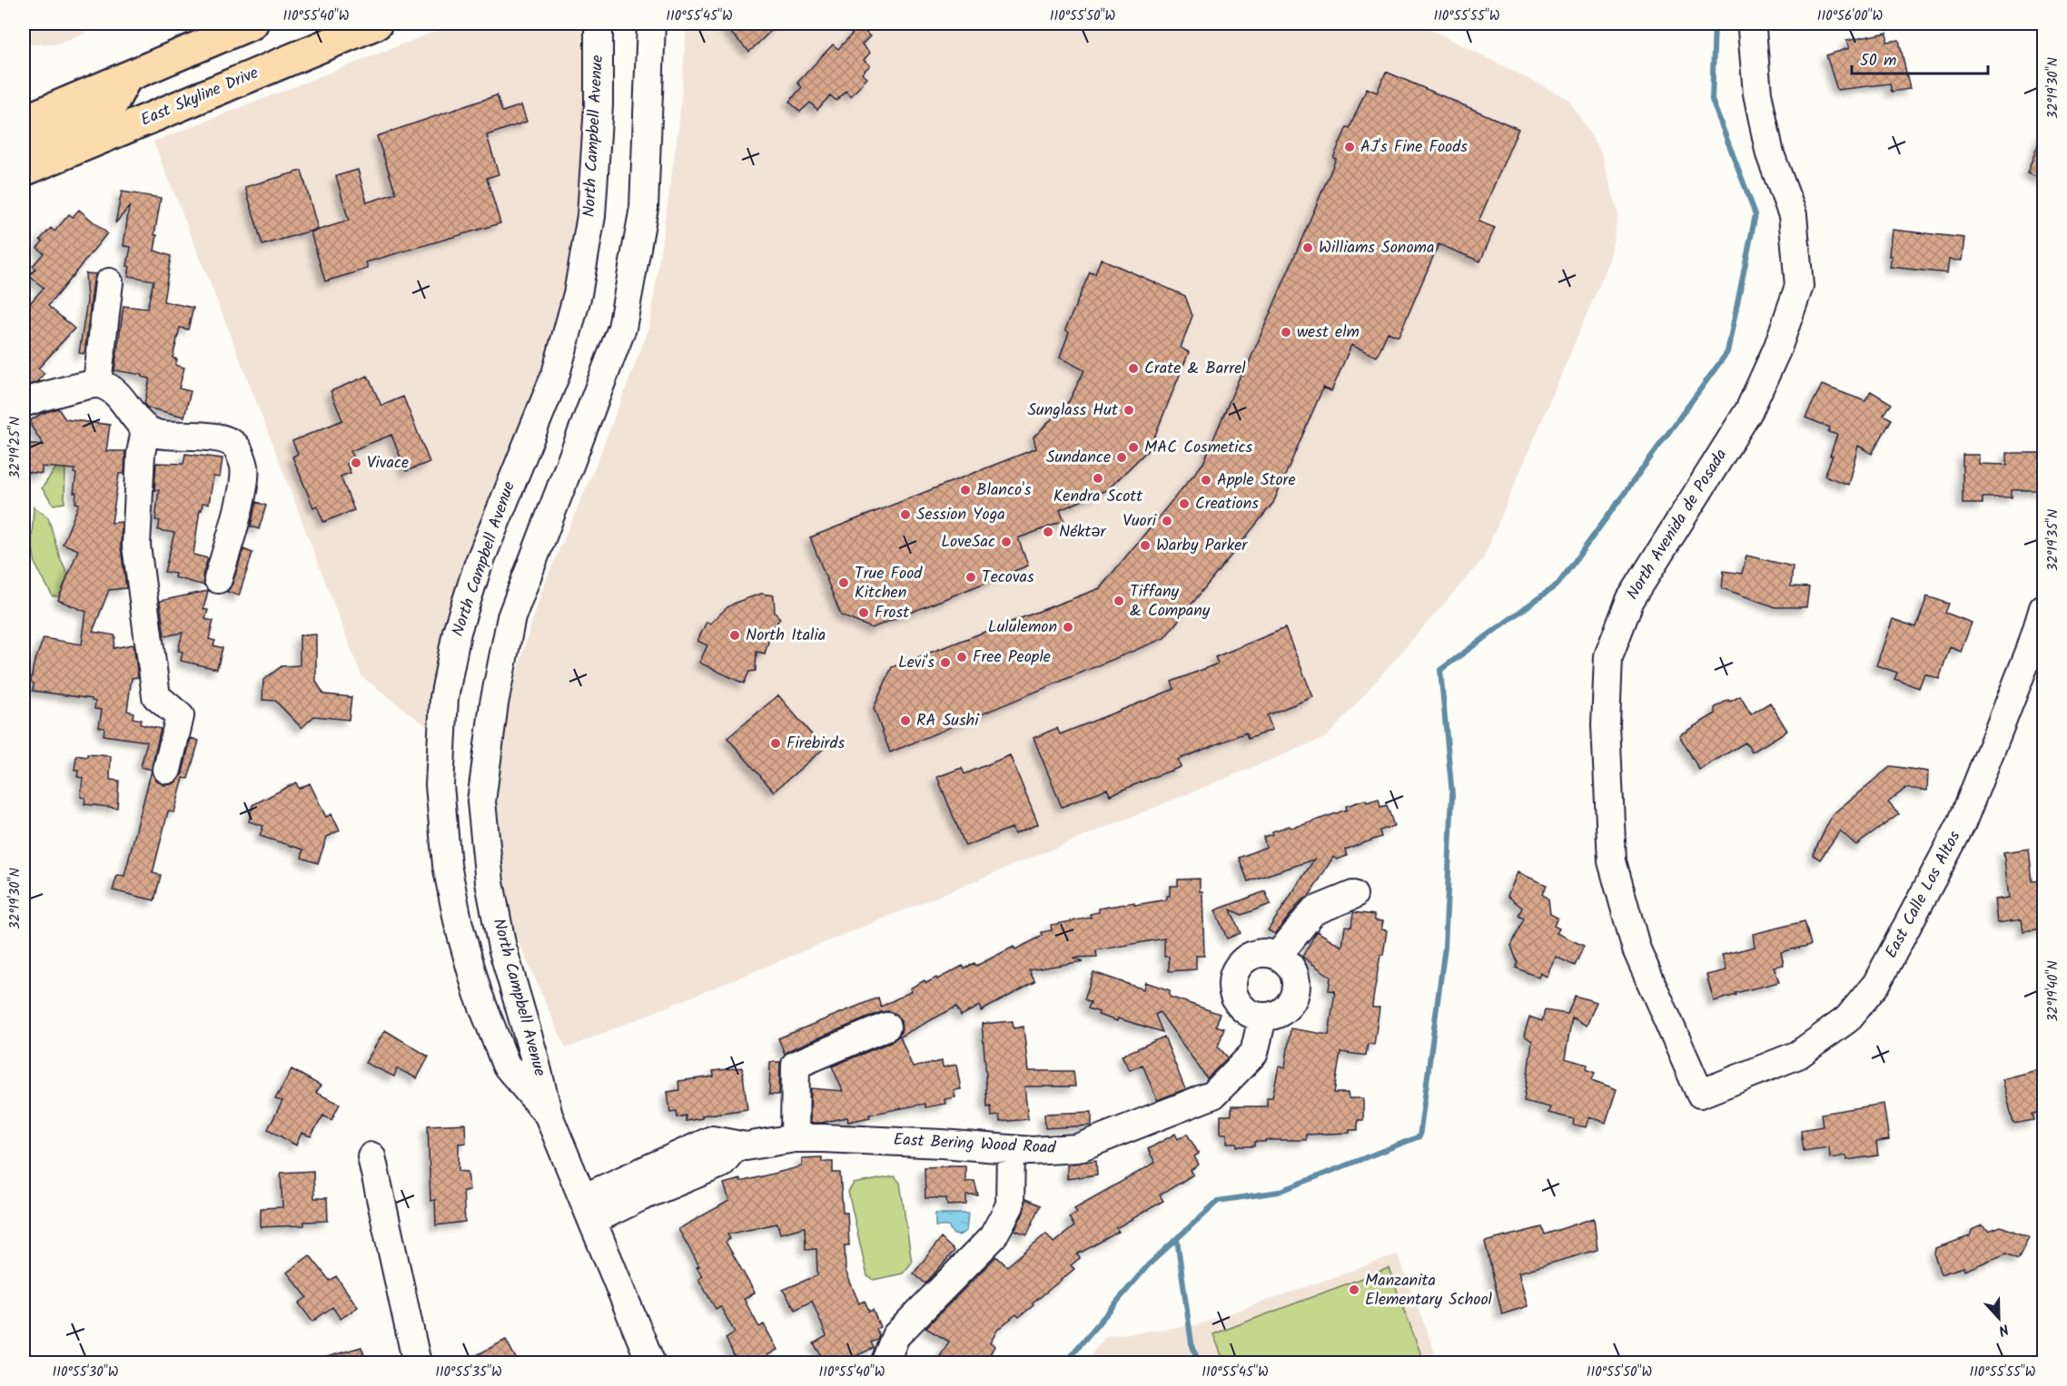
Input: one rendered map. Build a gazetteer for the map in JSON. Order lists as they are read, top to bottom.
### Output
{
  "streets": {
    "main road": ["East Skyline Drive"],
    "street": [
      "North Campbell Avenue",
      "North Avenida de Posada",
      "East Calle Los Altos",
      "East Bering Wood Road"
    ]
  },
  "crossings": [
    ["North Campbell Avenue", "East Bering Wood Road"],
    ["North Avenida de Posada", "East Calle Los Altos"]
  ],
  "places": [
    "AJ's Fine Foods",
    "Williams Sonoma",
    "west elm",
    "Crate & Barrel",
    "Sunglass Hut",
    "MAC Cosmetics",
    "Sundance",
    "Vivace",
    "Kendra Scott",
    "Apple Store",
    "Blanco's",
    "Creations",
    "Session Yoga",
    "Vuori",
    "Néktər",
    "LoveSac",
    "Warby Parker",
    "Tecovas",
    "True Food Kitchen",
    "Tiffany & Company",
    "Frost",
    "Lululemon",
    "North Italia",
    "Free People",
    "Levi's",
    "RA Sushi",
    "Firebirds",
    "Manzanita Elementary School"
  ],
  "scale_bar": "50 m",
  "north": "bottom",
  "coordinates": [
    "110°55'40\"W",
    "110°55'45\"W",
    "110°55'50\"W",
    "110°55'55\"W",
    "110°56'00\"W",
    "32°19'30\"N",
    "32°19'25\"N",
    "32°19'35\"N",
    "32°19'40\"N",
    "110°55'30\"W",
    "110°55'35\"W"
  ]
}
